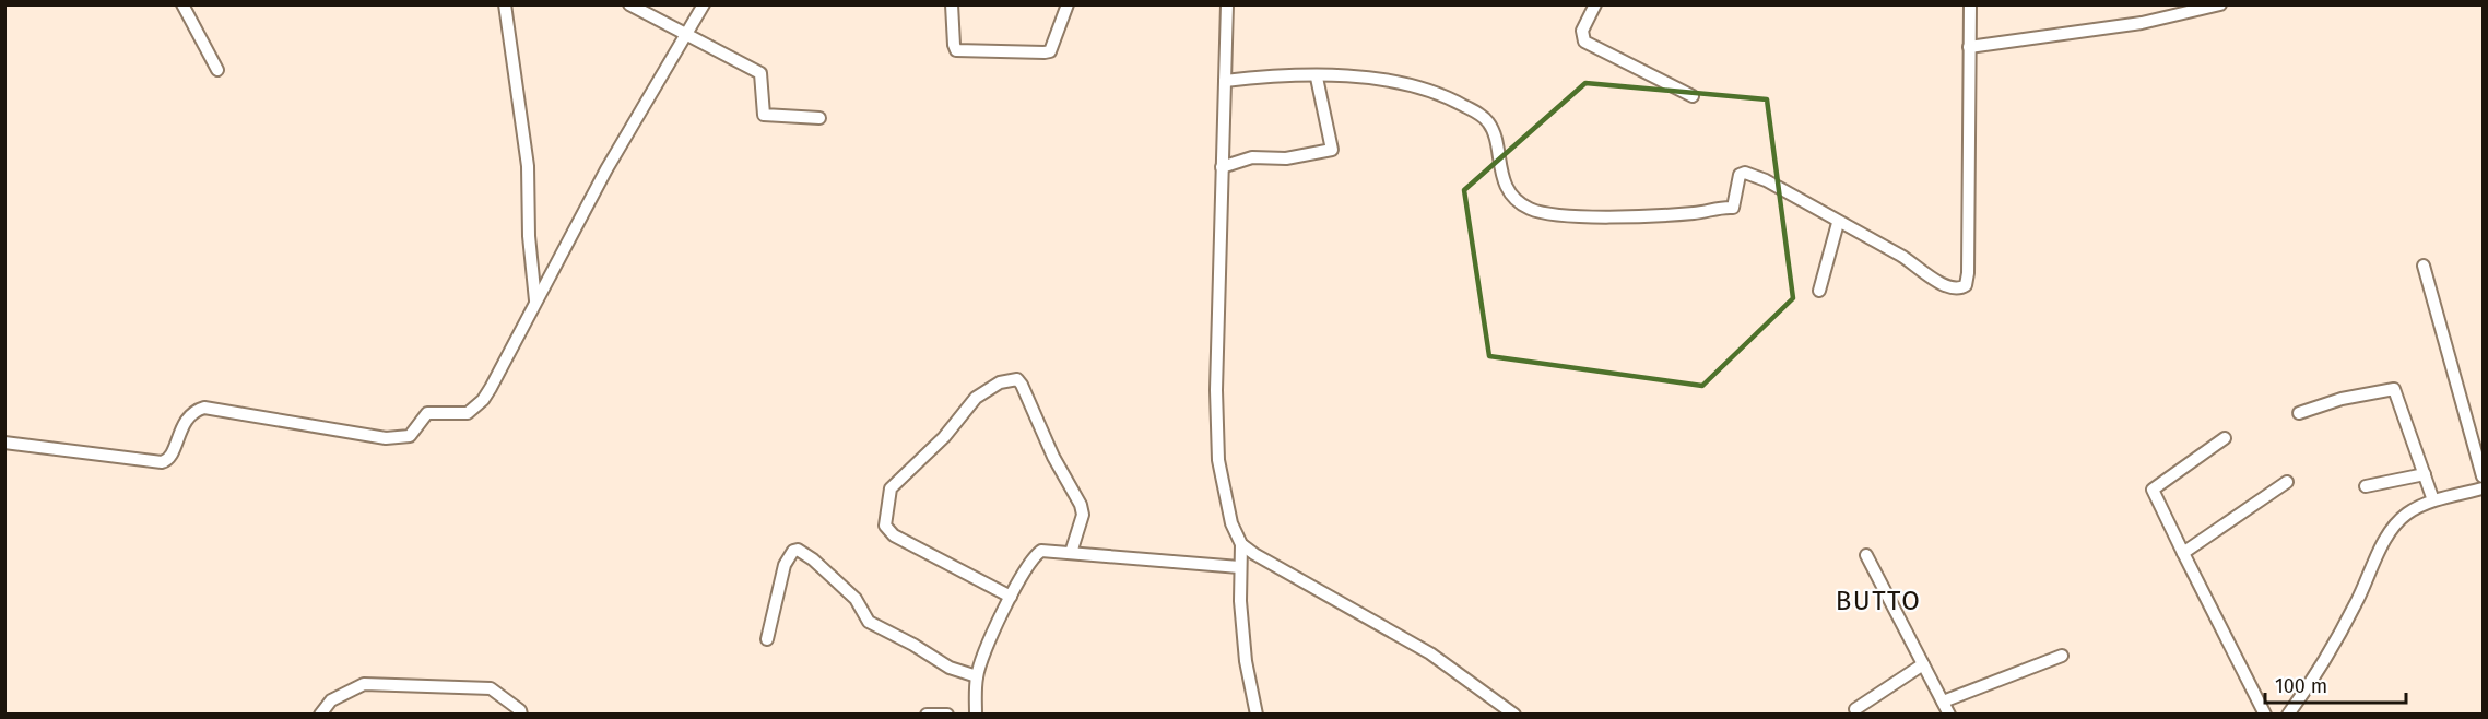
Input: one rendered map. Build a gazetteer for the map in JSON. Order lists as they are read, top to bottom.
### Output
{
  "districts": ["BUTTO"],
  "scale_bar": "100 m"
}
